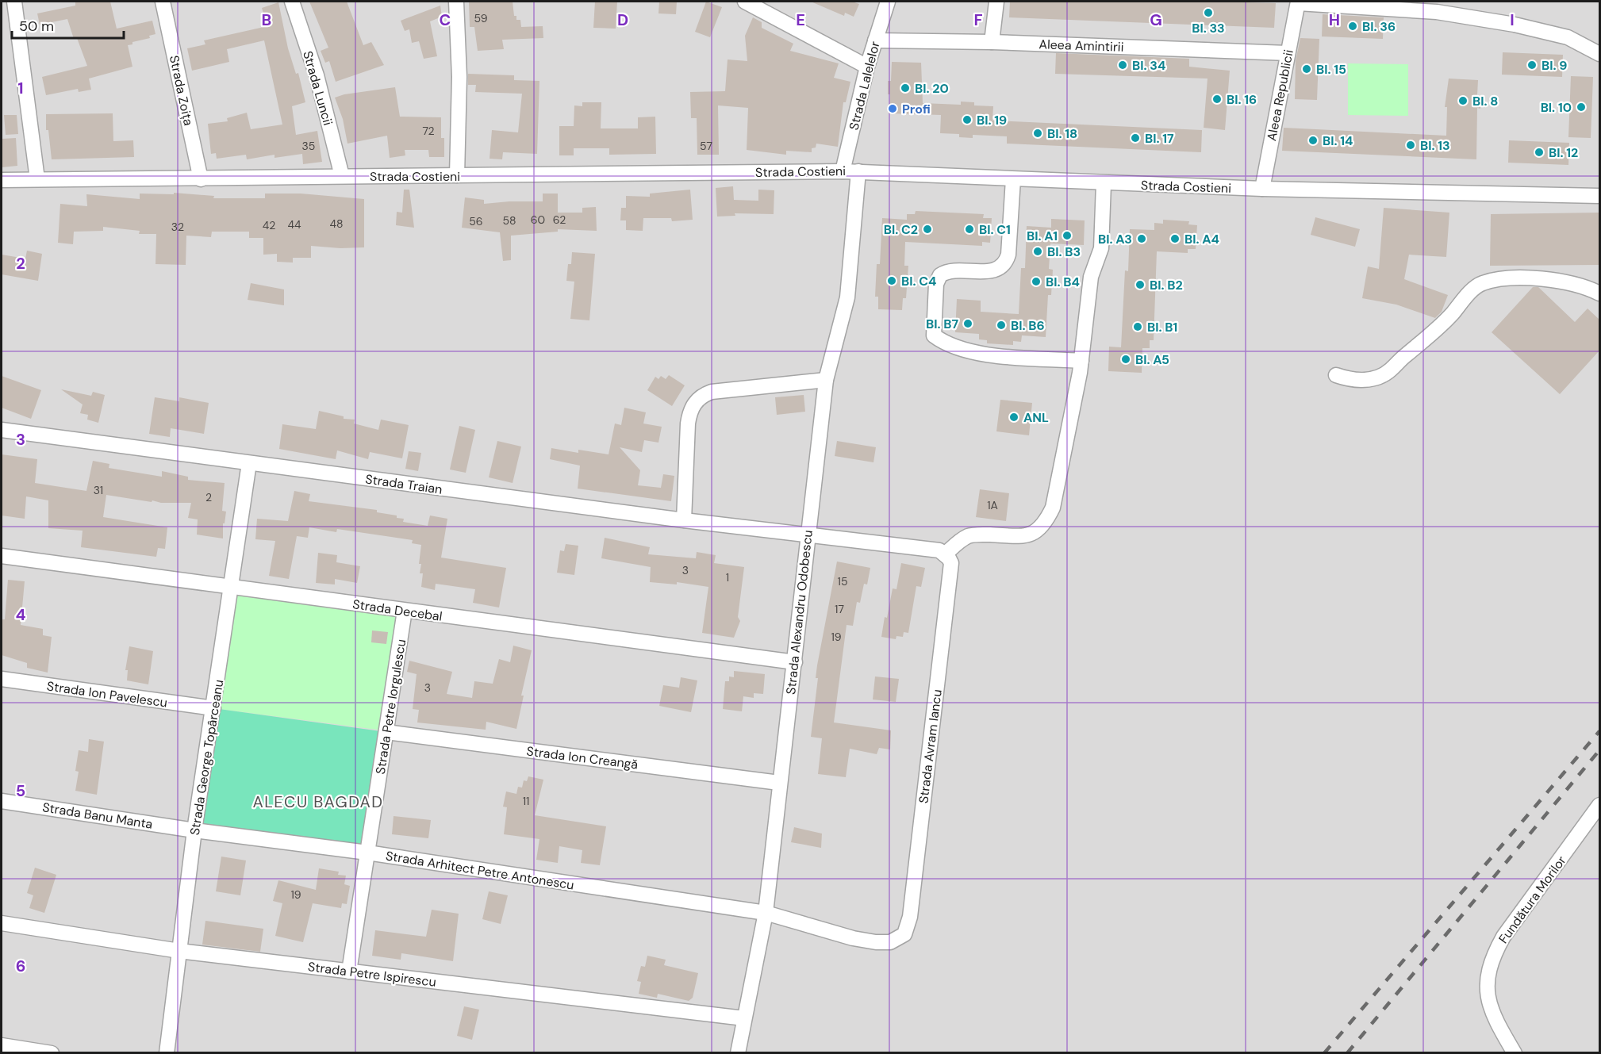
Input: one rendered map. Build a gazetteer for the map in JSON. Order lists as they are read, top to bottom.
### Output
{
  "streets": {
    "street": [
      "Aleea Amintirii",
      "Strada Lalelelor",
      "Strada Luncii",
      "Strada Zoița",
      "Aleea Republicii",
      "Strada Costieni",
      "Strada Traian",
      "Strada Decebal",
      "Strada Alexandru Odobescu",
      "Strada Ion Pavelescu",
      "Strada Petre Iorgulescu",
      "Strada Avram Iancu",
      "Strada George Topârceanu",
      "Strada Ion Creangă",
      "Strada Banu Manta",
      "Strada Arhitect Petre Antonescu",
      "Fundătura Morilor",
      "Strada Petre Ispirescu"
    ]
  },
  "crossings": [
    ["Aleea Amintirii", "Strada Lalelelor"],
    ["Aleea Amintirii", "Aleea Republicii"],
    ["Strada Lalelelor", "Strada Costieni"],
    ["Strada Luncii", "Strada Costieni"],
    ["Strada Zoița", "Strada Costieni"],
    ["Aleea Republicii", "Strada Costieni"],
    ["Strada Costieni", "Strada Alexandru Odobescu"],
    ["Strada Traian", "Strada Alexandru Odobescu"],
    ["Strada Traian", "Strada George Topârceanu"],
    ["Strada Decebal", "Strada Alexandru Odobescu"],
    ["Strada Decebal", "Strada Petre Iorgulescu"],
    ["Strada Decebal", "Strada George Topârceanu"],
    ["Strada Alexandru Odobescu", "Strada Avram Iancu"],
    ["Strada Alexandru Odobescu", "Strada Ion Creangă"],
    ["Strada Alexandru Odobescu", "Strada Arhitect Petre Antonescu"],
    ["Strada Alexandru Odobescu", "Strada Petre Ispirescu"],
    ["Strada Ion Pavelescu", "Strada George Topârceanu"],
    ["Strada Petre Iorgulescu", "Strada Ion Creangă"],
    ["Strada Petre Iorgulescu", "Strada Arhitect Petre Antonescu"],
    ["Strada Petre Iorgulescu", "Strada Petre Ispirescu"],
    ["Strada Avram Iancu", "Strada Arhitect Petre Antonescu"],
    ["Strada George Topârceanu", "Strada Banu Manta"],
    ["Strada George Topârceanu", "Strada Arhitect Petre Antonescu"],
    ["Strada George Topârceanu", "Strada Petre Ispirescu"],
    ["Strada Banu Manta", "Strada Arhitect Petre Antonescu"]
  ],
  "districts": ["ALECU BAGDAD"],
  "places": [
    "Bl. 33",
    "Bl. 36",
    "Bl. 34",
    "Bl. 9",
    "Bl. 15",
    "Bl. 20",
    "Bl. 16",
    "Bl. 8",
    "Bl. 10",
    "Profi",
    "Bl. 19",
    "Bl. 18",
    "Bl. 17",
    "Bl. 14",
    "Bl. 13",
    "Bl. 12",
    "Bl. C2",
    "Bl. C1",
    "Bl. A1",
    "Bl. A3",
    "Bl. A4",
    "Bl. B3",
    "Bl. C4",
    "Bl. B4",
    "Bl. B2",
    "Bl. B7",
    "Bl. B6",
    "Bl. B1",
    "Bl. A5",
    "ANL"
  ],
  "house_numbers": [
    "59",
    "72",
    "35",
    "57",
    "60",
    "62",
    "58",
    "56",
    "48",
    "44",
    "42",
    "32",
    "31",
    "2",
    "1A",
    "3",
    "1",
    "15",
    "17",
    "19",
    "3",
    "11",
    "19"
  ],
  "scale_bar": "50 m",
  "grid": {
    "columns": [
      "B",
      "C",
      "D",
      "E",
      "F",
      "G",
      "H",
      "I"
    ],
    "rows": [
      "1",
      "2",
      "3",
      "4",
      "5",
      "6"
    ]
  }
}
